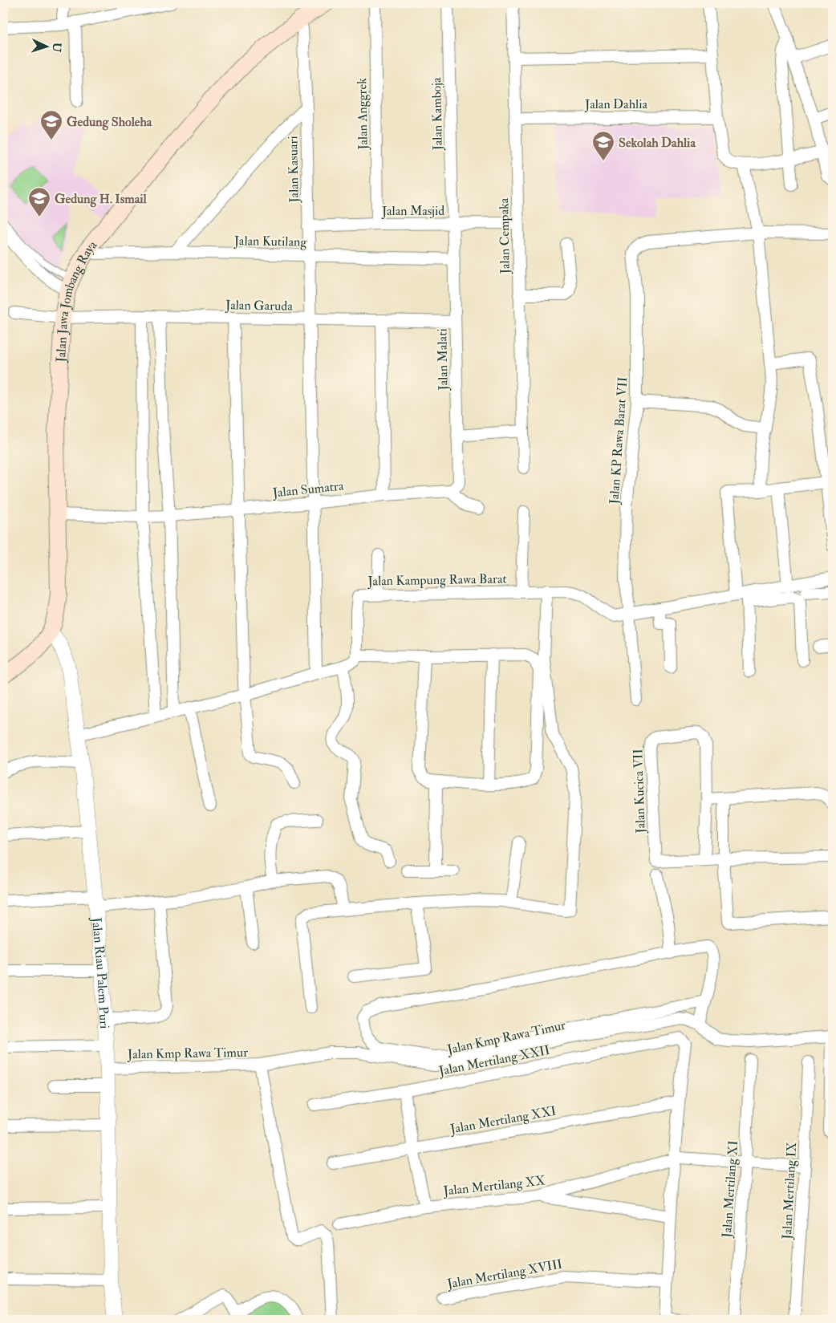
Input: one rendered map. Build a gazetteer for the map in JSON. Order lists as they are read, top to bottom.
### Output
{
  "streets": {
    "main road": ["Jalan Jawa Jombang Raya"],
    "street": [
      "Jalan Dahlia",
      "Jalan Anggrek",
      "Jalan Kamboja",
      "Jalan Kasuari",
      "Jalan Masjid",
      "Jalan Cempaka",
      "Jalan Kutilang",
      "Jalan Garuda",
      "Jalan Malati",
      "Jalan KP Rawa Barat VII",
      "Jalan Sumatra",
      "Jalan Kampung Rawa Barat",
      "Jalan Kucica VII",
      "Jalan Riau Palem Puri",
      "Jalan Kmp Rawa Timur",
      "Jalan Mertilang XXII",
      "Jalan Mertilang XXI",
      "Jalan Mertilang XX",
      "Jalan Mertilang XI",
      "Jalan Mertilang IX",
      "Jalan Mertilang XVIII"
    ]
  },
  "crossings": [
    ["Jalan Dahlia", "Jalan Cempaka"],
    ["Jalan Anggrek", "Jalan Masjid"],
    ["Jalan Kamboja", "Jalan Masjid"],
    ["Jalan Kamboja", "Jalan Malati"],
    ["Jalan Kasuari", "Jalan Masjid"],
    ["Jalan Kasuari", "Jalan Kutilang"],
    ["Jalan Kasuari", "Jalan Jawa Jombang Raya"],
    ["Jalan Kasuari", "Jalan Garuda"],
    ["Jalan Kasuari", "Jalan Sumatra"],
    ["Jalan Masjid", "Jalan Cempaka"],
    ["Jalan Masjid", "Jalan Malati"],
    ["Jalan Kutilang", "Jalan Jawa Jombang Raya"],
    ["Jalan Kutilang", "Jalan Malati"],
    ["Jalan Jawa Jombang Raya", "Jalan Garuda"],
    ["Jalan Jawa Jombang Raya", "Jalan Sumatra"],
    ["Jalan Jawa Jombang Raya", "Jalan Riau Palem Puri"],
    ["Jalan Garuda", "Jalan Malati"],
    ["Jalan Malati", "Jalan Sumatra"],
    ["Jalan KP Rawa Barat VII", "Jalan Kampung Rawa Barat"],
    ["Jalan Riau Palem Puri", "Jalan Kmp Rawa Timur"],
    ["Jalan Mertilang XXII", "Jalan Mertilang XXI"],
    ["Jalan Mertilang XX", "Jalan Mertilang XI"],
    ["Jalan Mertilang XX", "Jalan Mertilang IX"]
  ],
  "places": {
    "school or university": ["Gedung Sholeha", "Sekolah Dahlia", "Gedung H. Ismail"]
  },
  "north": "right"
}
